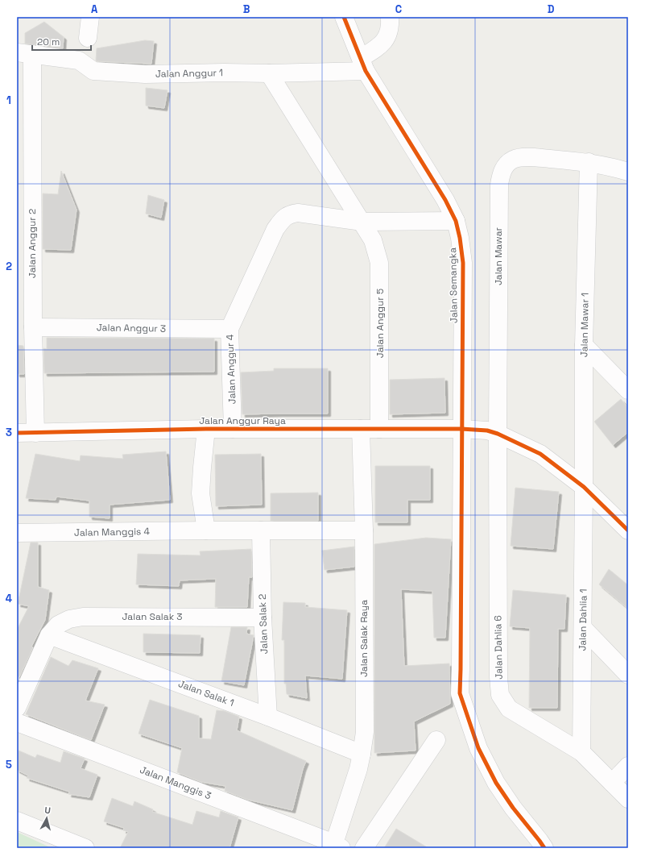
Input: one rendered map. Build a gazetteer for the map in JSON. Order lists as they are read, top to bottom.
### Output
{
  "streets": {
    "street": [
      "Jalan Anggur 1",
      "Jalan Anggur 2",
      "Jalan Mawar",
      "Jalan Semangka",
      "Jalan Anggur 5",
      "Jalan Mawar 1",
      "Jalan Anggur 3",
      "Jalan Anggur 4",
      "Jalan Anggur Raya",
      "Jalan Manggis 4",
      "Jalan Salak 3",
      "Jalan Dahlia 1",
      "Jalan Salak 2",
      "Jalan Salak Raya",
      "Jalan Dahlia 6",
      "Jalan Salak 1",
      "Jalan Manggis 3"
    ]
  },
  "crossings": [
    ["Jalan Anggur 1", "Jalan Anggur 2"],
    ["Jalan Anggur 1", "Jalan Semangka"],
    ["Jalan Anggur 1", "Jalan Anggur 5"],
    ["Jalan Anggur 2", "Jalan Anggur 3"],
    ["Jalan Anggur 2", "Jalan Anggur Raya"],
    ["Jalan Mawar", "Jalan Mawar 1"],
    ["Jalan Mawar", "Jalan Anggur Raya"],
    ["Jalan Mawar", "Jalan Dahlia 6"],
    ["Jalan Semangka", "Jalan Anggur Raya"],
    ["Jalan Anggur 5", "Jalan Anggur Raya"],
    ["Jalan Mawar 1", "Jalan Dahlia 1"],
    ["Jalan Anggur 3", "Jalan Anggur 4"],
    ["Jalan Anggur 4", "Jalan Anggur Raya"],
    ["Jalan Anggur Raya", "Jalan Salak Raya"],
    ["Jalan Anggur Raya", "Jalan Dahlia 6"],
    ["Jalan Manggis 4", "Jalan Salak 2"],
    ["Jalan Manggis 4", "Jalan Salak Raya"],
    ["Jalan Salak 3", "Jalan Salak 2"],
    ["Jalan Salak 3", "Jalan Salak 1"],
    ["Jalan Dahlia 1", "Jalan Dahlia 6"],
    ["Jalan Salak 2", "Jalan Salak 1"],
    ["Jalan Salak Raya", "Jalan Salak 1"],
    ["Jalan Salak Raya", "Jalan Manggis 3"]
  ],
  "scale_bar": "20 m",
  "north": "top",
  "grid": {
    "columns": [
      "A",
      "B",
      "C",
      "D"
    ],
    "rows": [
      "1",
      "2",
      "3",
      "4",
      "5"
    ]
  }
}
